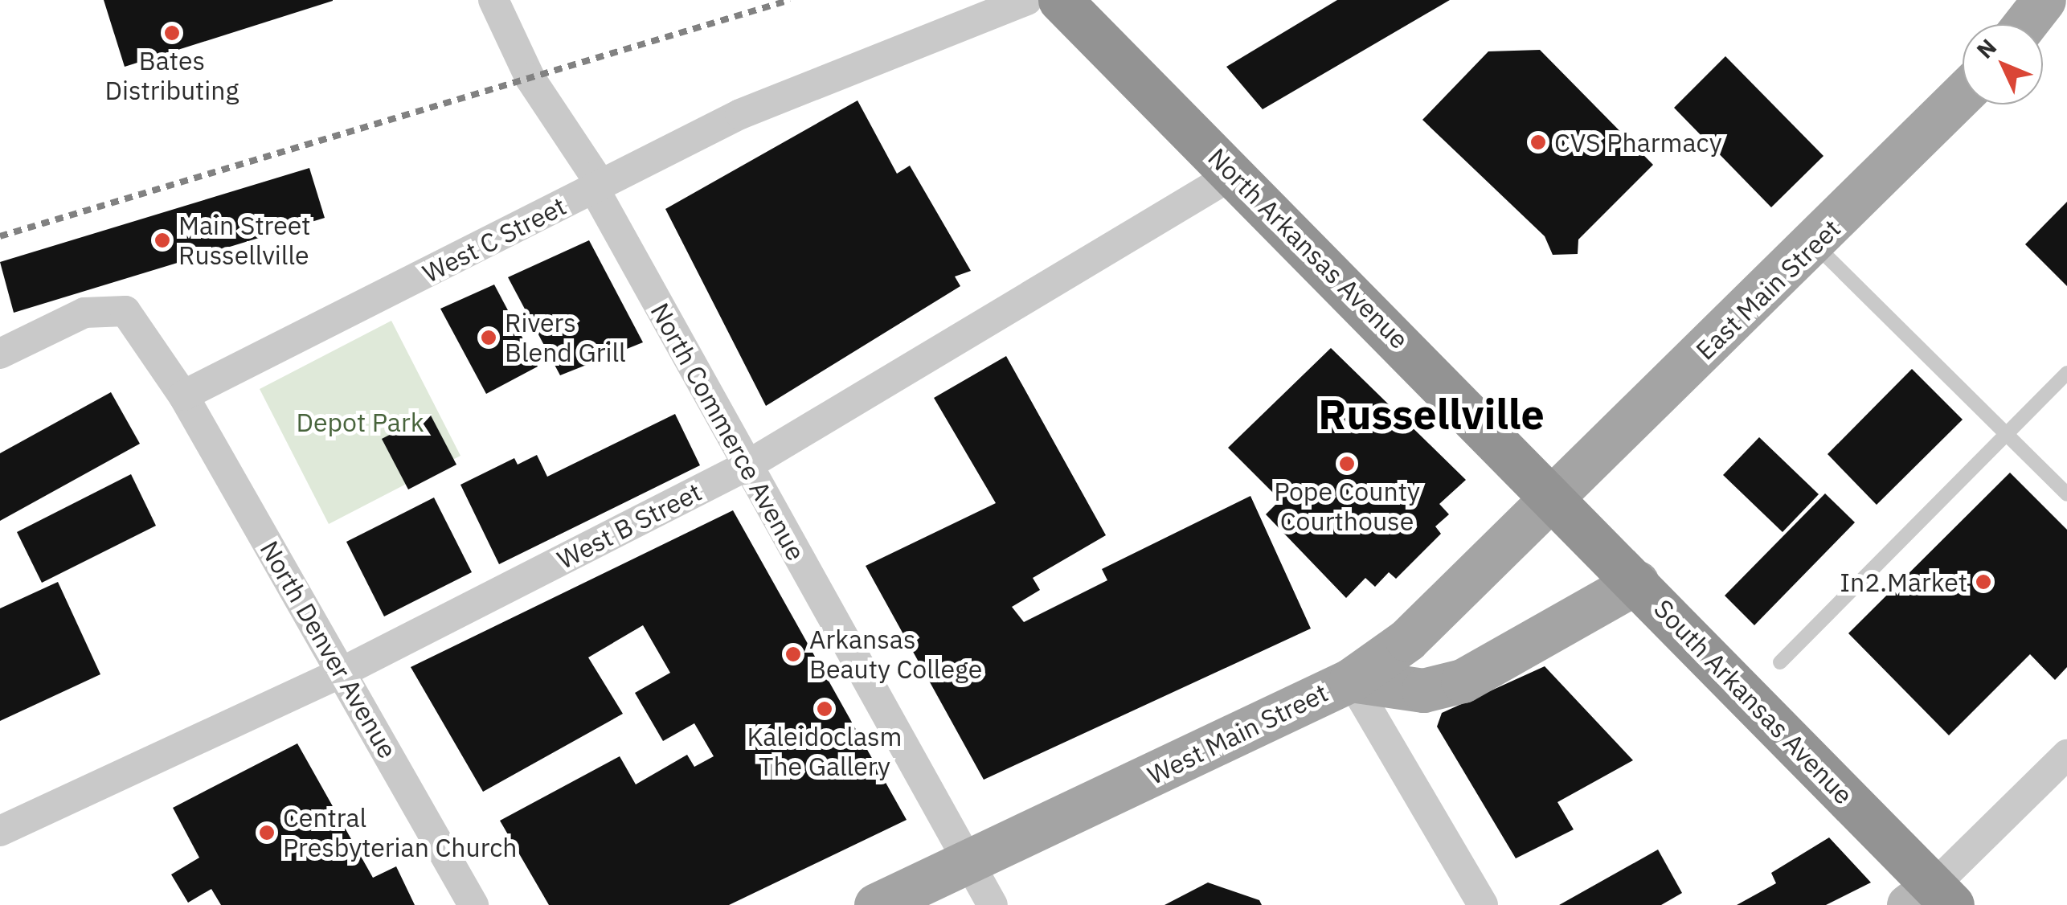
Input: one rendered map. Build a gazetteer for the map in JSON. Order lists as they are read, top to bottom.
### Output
{
  "streets": {
    "highway": ["North Arkansas Avenue", "South Arkansas Avenue"],
    "main road": ["East Main Street", "West Main Street"],
    "street": [
      "West C Street",
      "North Commerce Avenue",
      "West B Street",
      "North Denver Avenue"
    ]
  },
  "crossings": [
    ["West C Street", "North Commerce Avenue"],
    ["West C Street", "North Denver Avenue"],
    ["North Arkansas Avenue", "East Main Street"],
    ["North Arkansas Avenue", "West B Street"],
    ["North Arkansas Avenue", "South Arkansas Avenue"],
    ["North Arkansas Avenue", "West Main Street"],
    ["East Main Street", "South Arkansas Avenue"],
    ["East Main Street", "West Main Street"],
    ["North Commerce Avenue", "West B Street"],
    ["North Commerce Avenue", "West Main Street"],
    ["West B Street", "North Denver Avenue"],
    ["South Arkansas Avenue", "West Main Street"]
  ],
  "districts": ["Russellville"],
  "parks": ["Depot Park"],
  "places": [
    "Bates Distributing",
    "CVS Pharmacy",
    "Main Street Russellville",
    "Rivers Blend Grill",
    "Pope County Courthouse",
    "In2.Market",
    "Arkansas Beauty College",
    "Kaleidoclasm The Gallery",
    "Central Presbyterian Church"
  ],
  "north": "top left"
}
